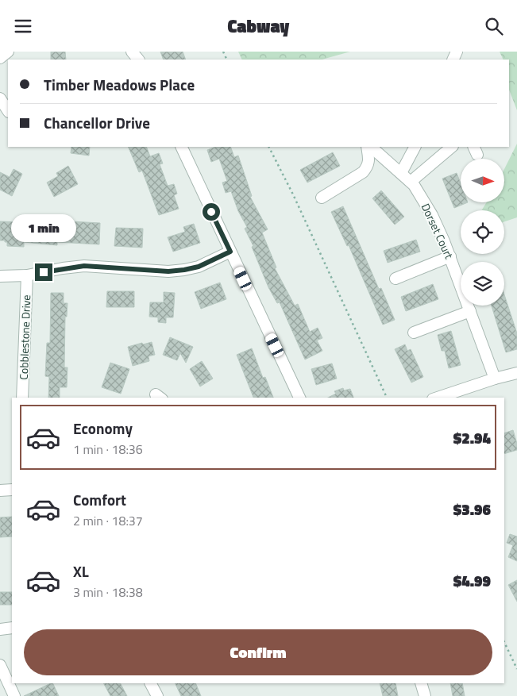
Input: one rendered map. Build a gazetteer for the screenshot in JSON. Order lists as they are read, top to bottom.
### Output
{
  "streets": {
    "street": ["Dorset Court", "Cobblestone Drive"]
  },
  "north": "right",
  "page": {
    "header": "Cabway",
    "banner": ["Timber Meadows Place", "Chancellor Drive"],
    "bubble": "1 min",
    "list": [
      {
        "name": "Economy",
        "note": "1 min · 18:36",
        "value": "$2.94"
      },
      {
        "name": "Comfort",
        "note": "2 min · 18:37",
        "value": "$3.96"
      },
      {
        "name": "XL",
        "note": "3 min · 18:38",
        "value": "$4.99"
      }
    ],
    "buttons": "Confirm"
  }
}
